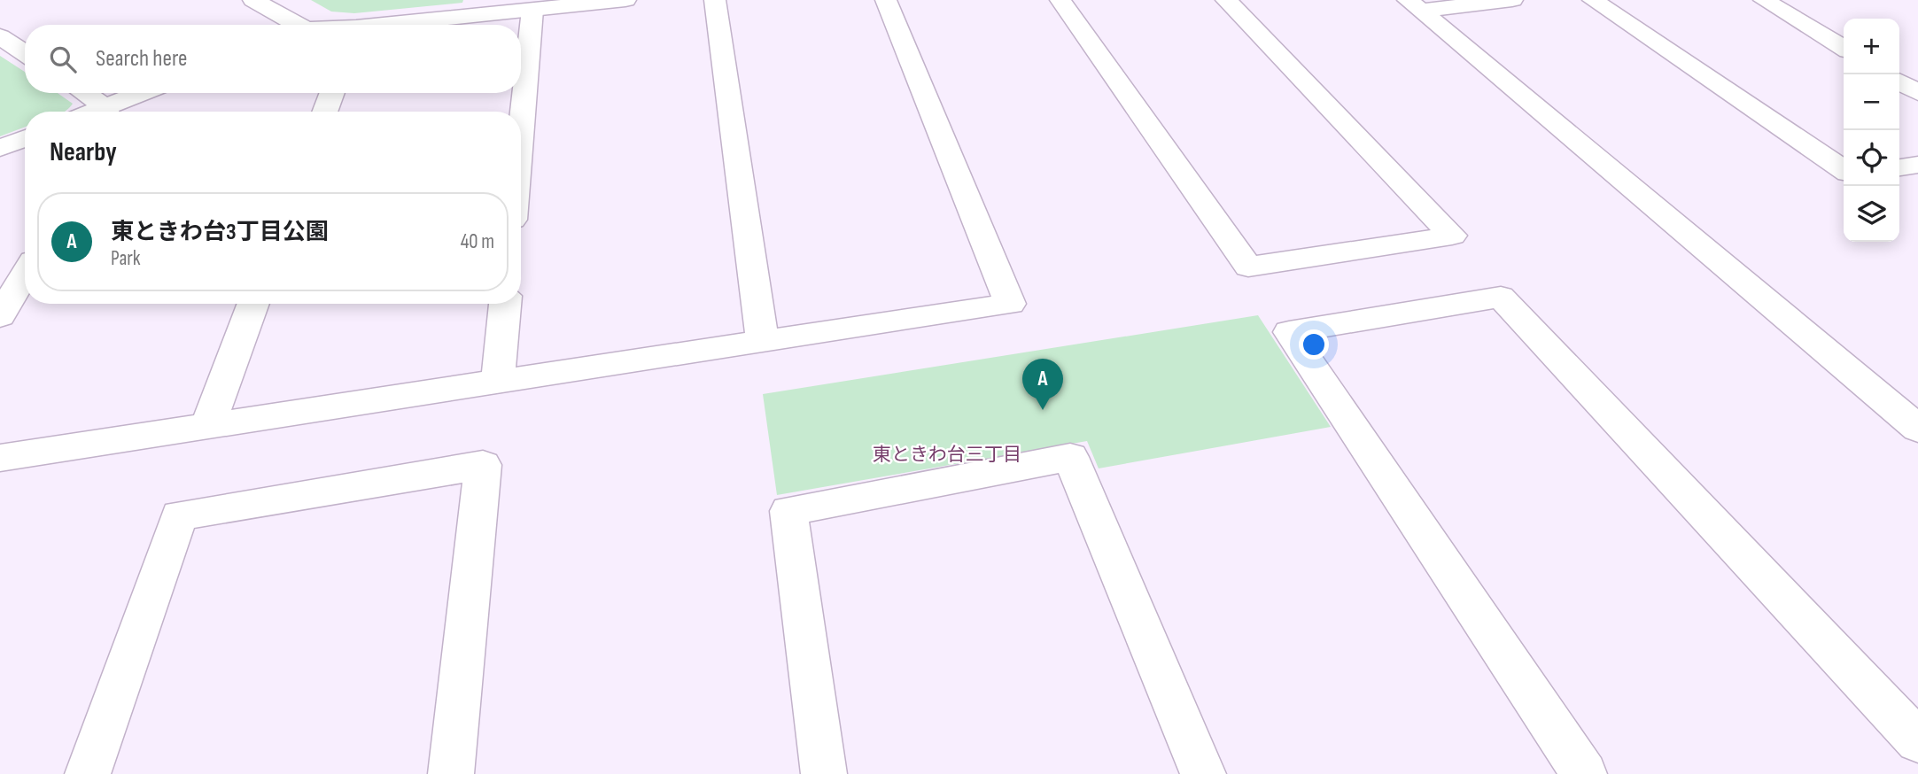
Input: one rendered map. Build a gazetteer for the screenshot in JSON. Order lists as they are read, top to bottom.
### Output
{
  "districts": ["東ときわ台三丁目"],
  "page": {
    "map_buttons": ["+", "−"],
    "search": "Search here",
    "heading": "Nearby",
    "list": [
      {
        "mark": "A",
        "name": "東ときわ台3丁目公園",
        "note": "Park",
        "value": "40 m"
      }
    ],
    "pins": "A"
  }
}
